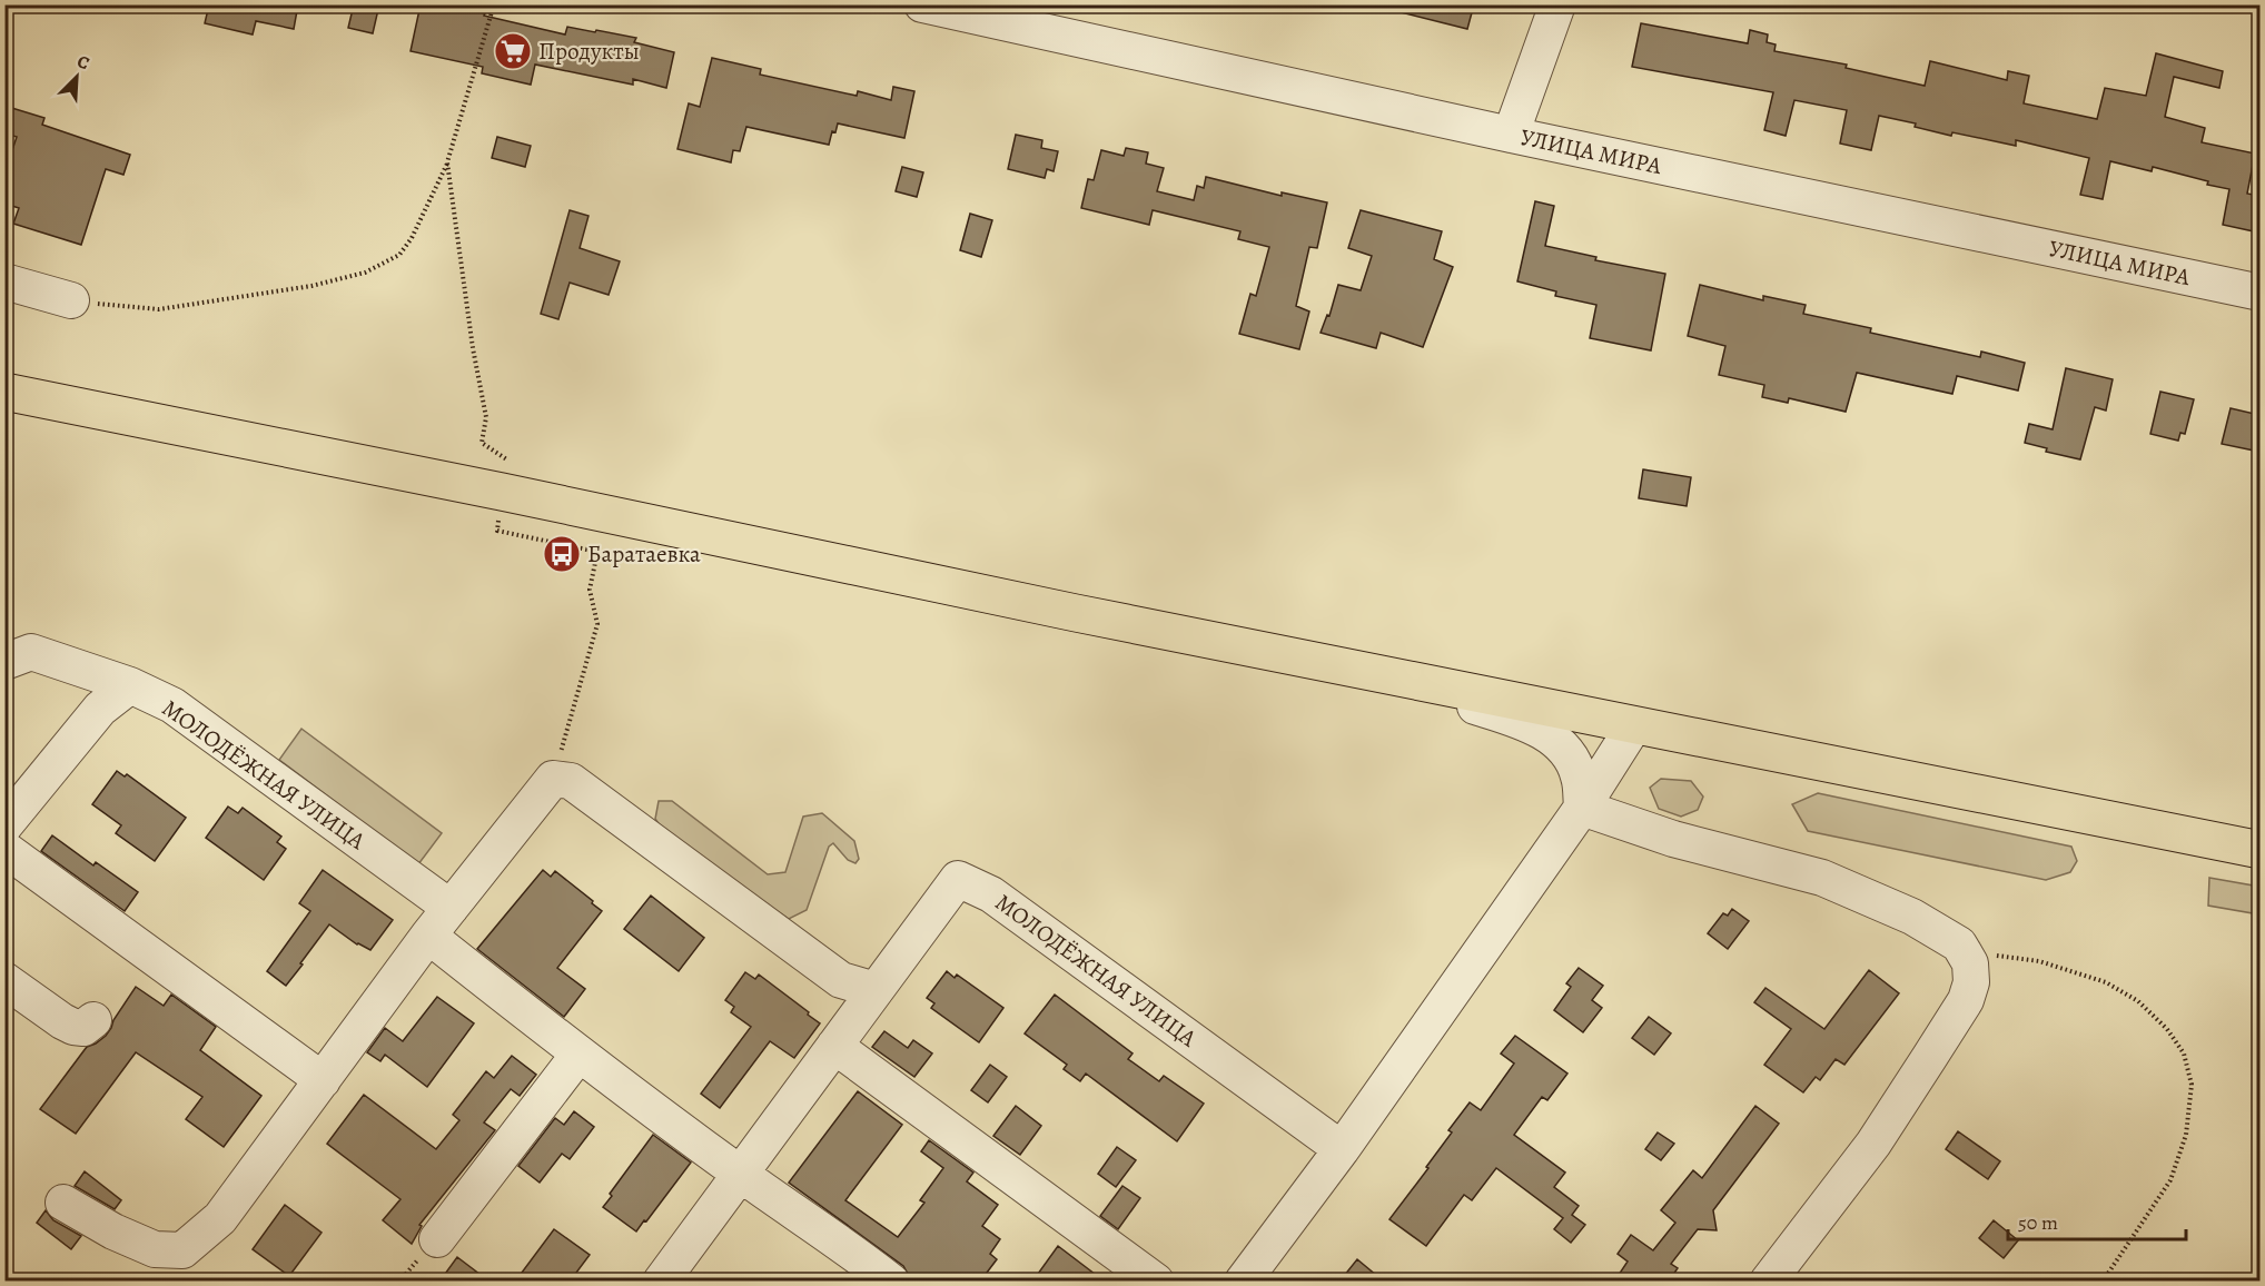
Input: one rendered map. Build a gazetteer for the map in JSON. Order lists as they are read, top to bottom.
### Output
{
  "streets": {
    "street": ["УЛИЦА МИРА", "МОЛОДЁЖНАЯ УЛИЦА"]
  },
  "places": {
    "supermarket": ["Продукты"],
    "bus stop": ["Баратаевка"]
  },
  "scale_bar": "50 m",
  "north": "top right"
}
